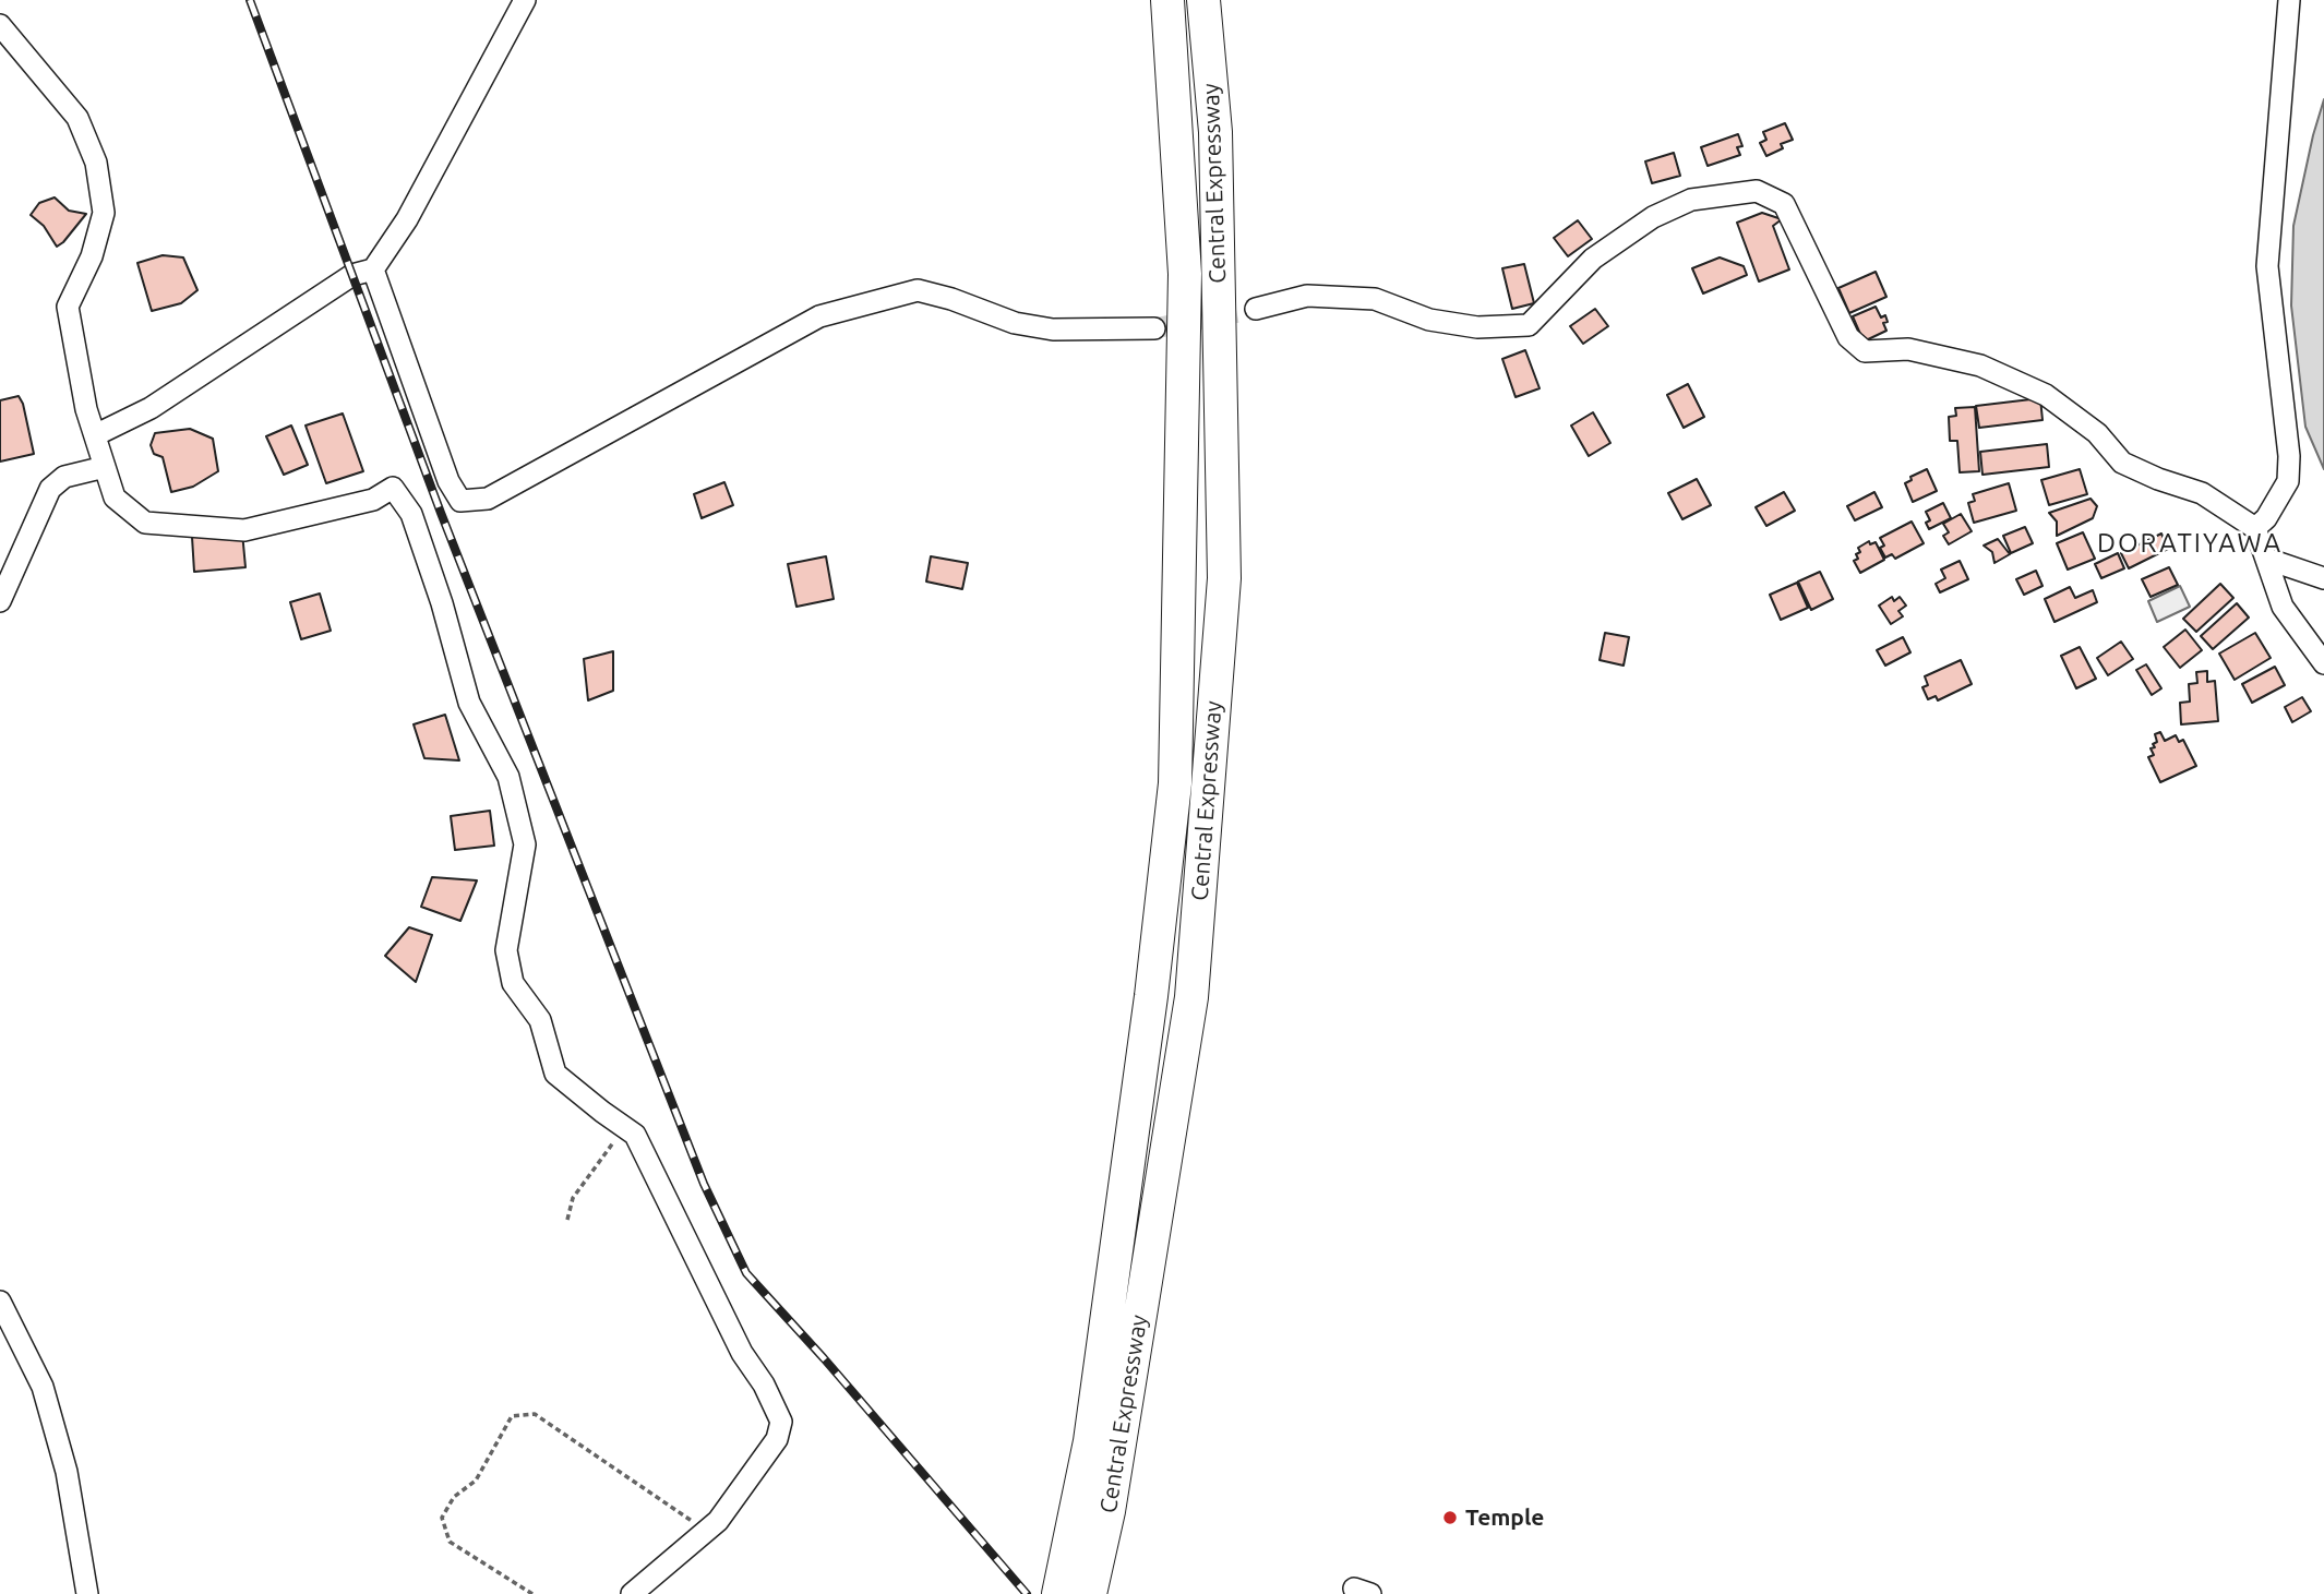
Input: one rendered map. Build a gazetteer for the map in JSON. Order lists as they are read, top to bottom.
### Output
{
  "streets": {
    "highway": ["Central Expressway"]
  },
  "districts": ["DORATIYAWA"],
  "places": ["Temple"]
}
